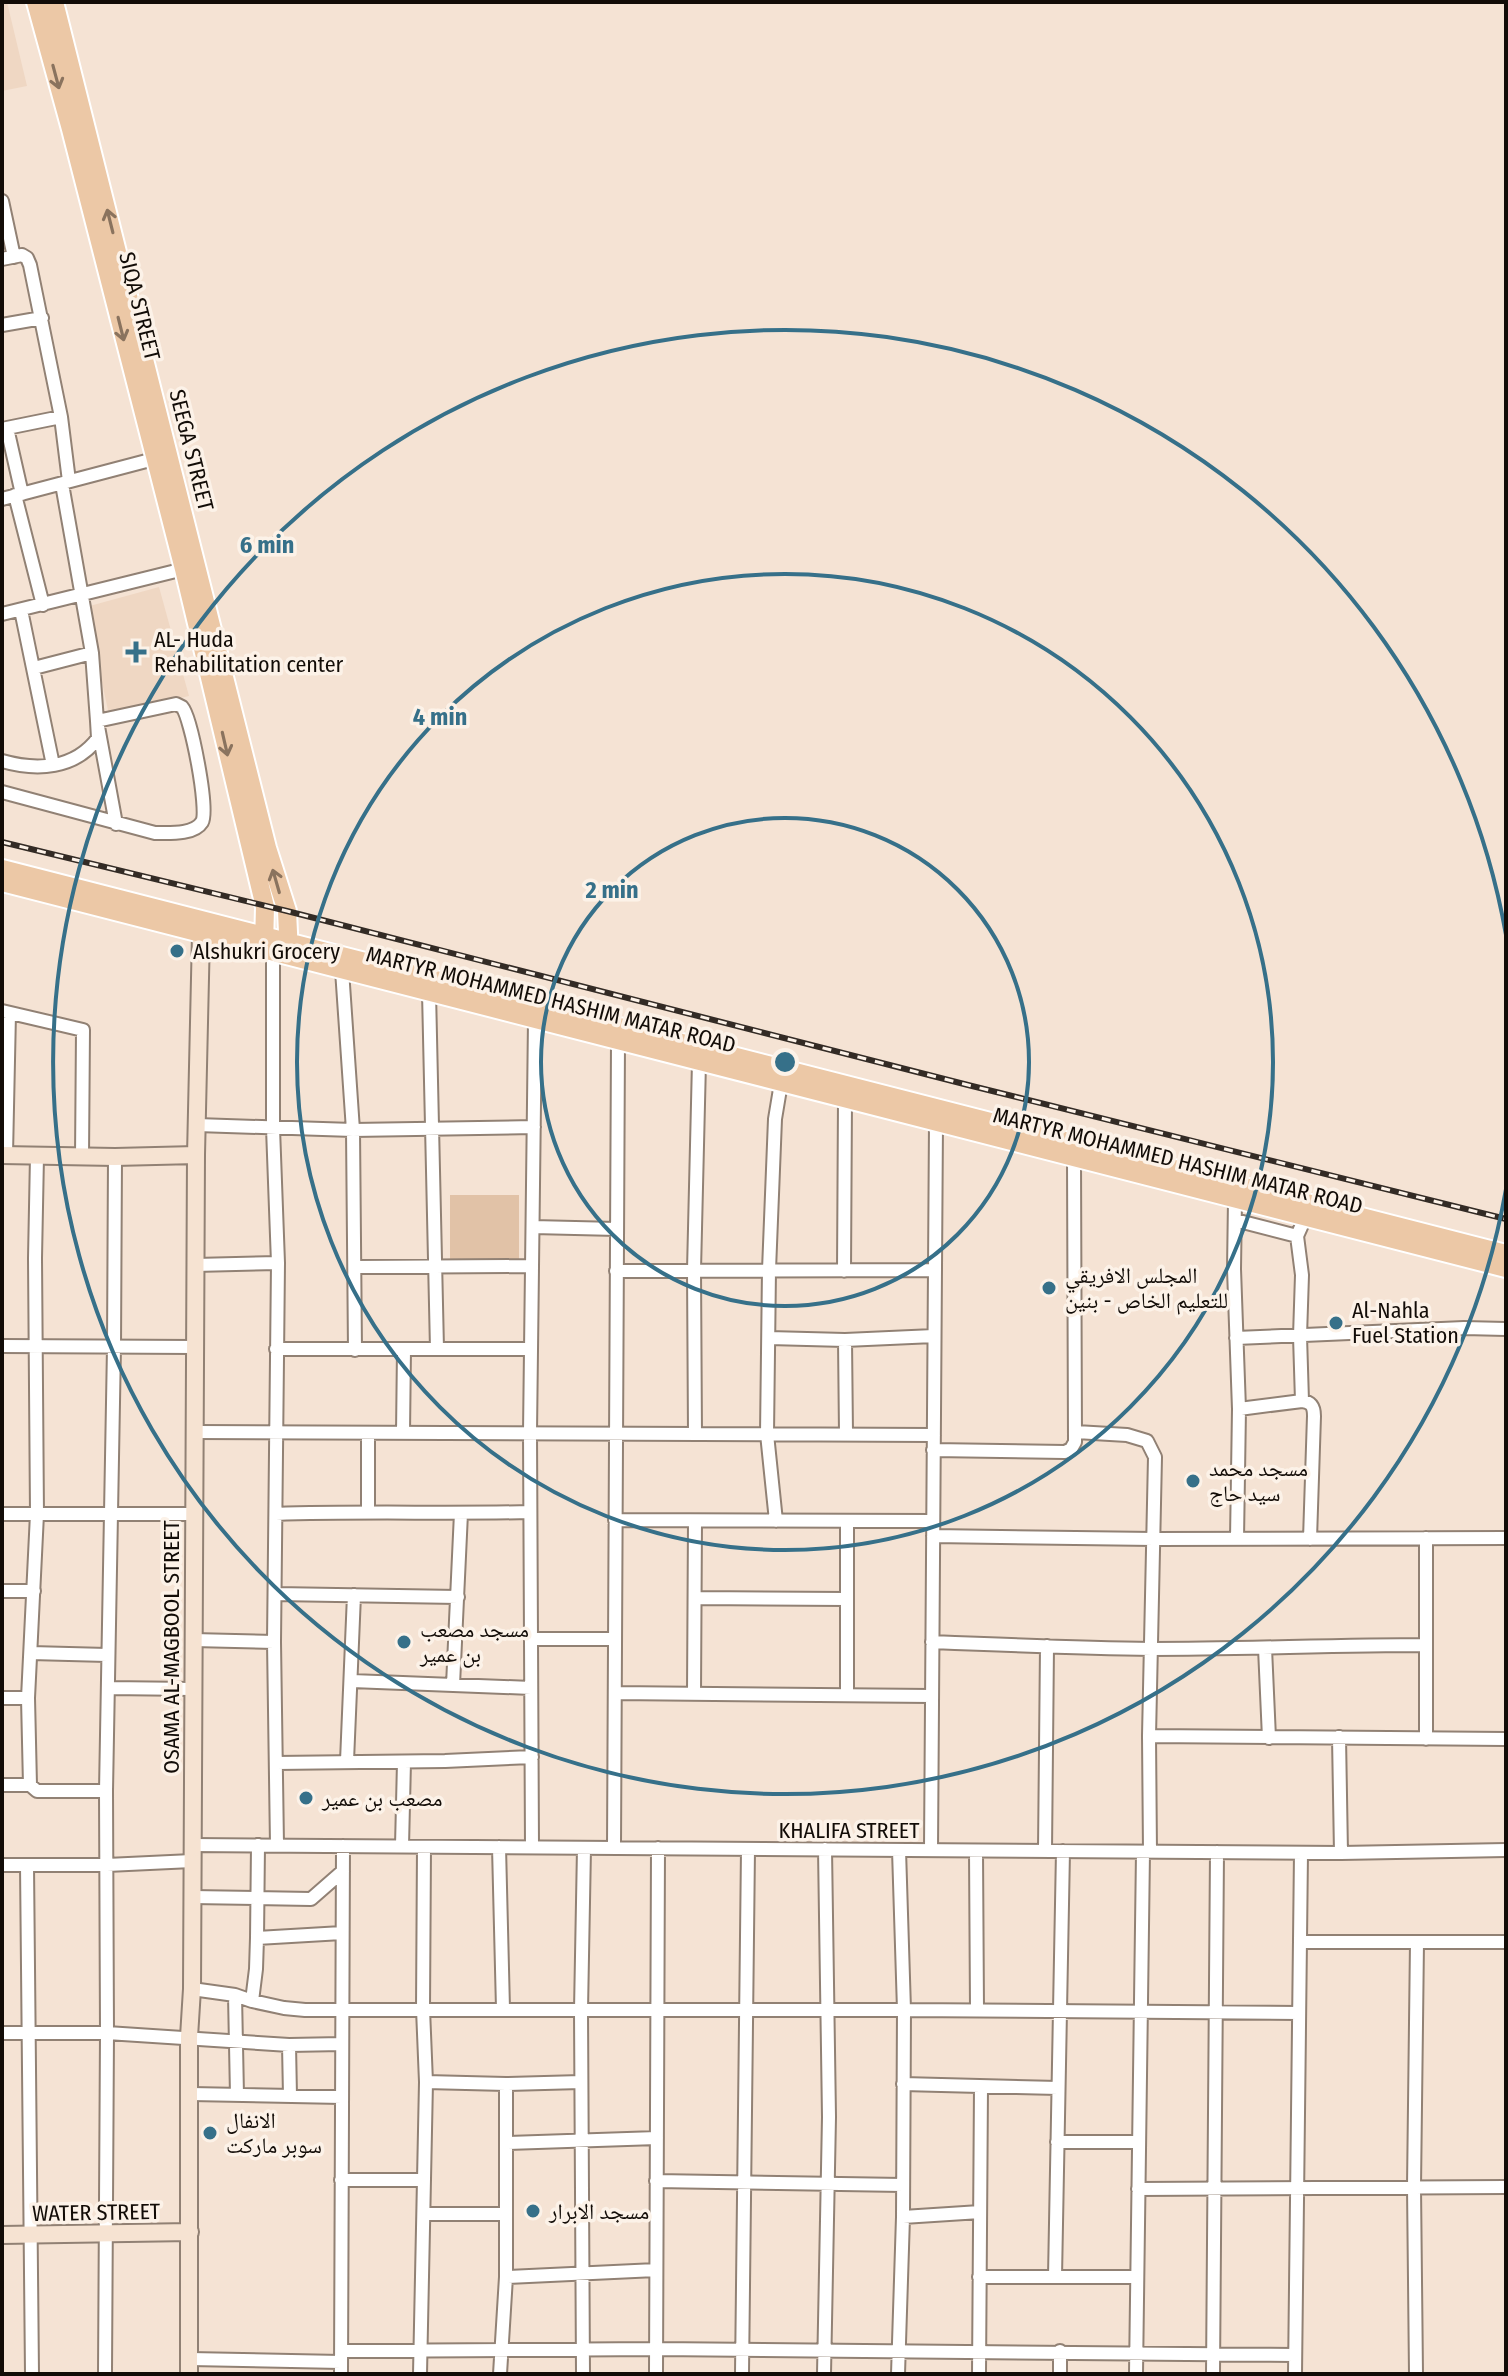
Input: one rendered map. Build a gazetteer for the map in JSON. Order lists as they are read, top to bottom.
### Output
{
  "streets": {
    "main road": ["SIQA STREET", "SEEGA STREET", "MARTYR MOHAMMED HASHIM MATAR ROAD"],
    "street": ["OSAMA AL-MAGBOOL STREET", "KHALIFA STREET", "WATER STREET"]
  },
  "crossings": [
    ["SIQA STREET", "SEEGA STREET"],
    ["SIQA STREET", "MARTYR MOHAMMED HASHIM MATAR ROAD"],
    ["SEEGA STREET", "MARTYR MOHAMMED HASHIM MATAR ROAD"],
    ["MARTYR MOHAMMED HASHIM MATAR ROAD", "OSAMA AL-MAGBOOL STREET"],
    ["OSAMA AL-MAGBOOL STREET", "KHALIFA STREET"],
    ["OSAMA AL-MAGBOOL STREET", "WATER STREET"]
  ],
  "one_way": ["SIQA STREET", "SEEGA STREET"],
  "places": {
    "health": ["AL- Huda Rehabilitation center"],
    "other": [
      "Alshukri Grocery",
      "المجلس الافريقي للتعليم الخاص - بنين",
      "Al-Nahla Fuel Station",
      "مسجد محمد سيد حاج",
      "مسجد مصعب بن عمير",
      "مصعب بن عمير",
      "الانفال سوبر ماركت",
      "مسجد الابرار"
    ]
  },
  "rings": ["6 min", "4 min", "2 min"]
}
